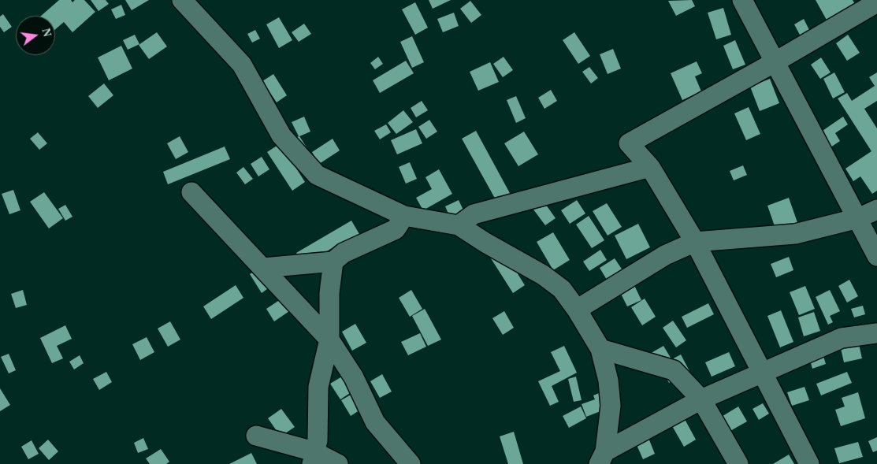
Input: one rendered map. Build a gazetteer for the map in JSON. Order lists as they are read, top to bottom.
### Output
{
  "north": "right"
}
